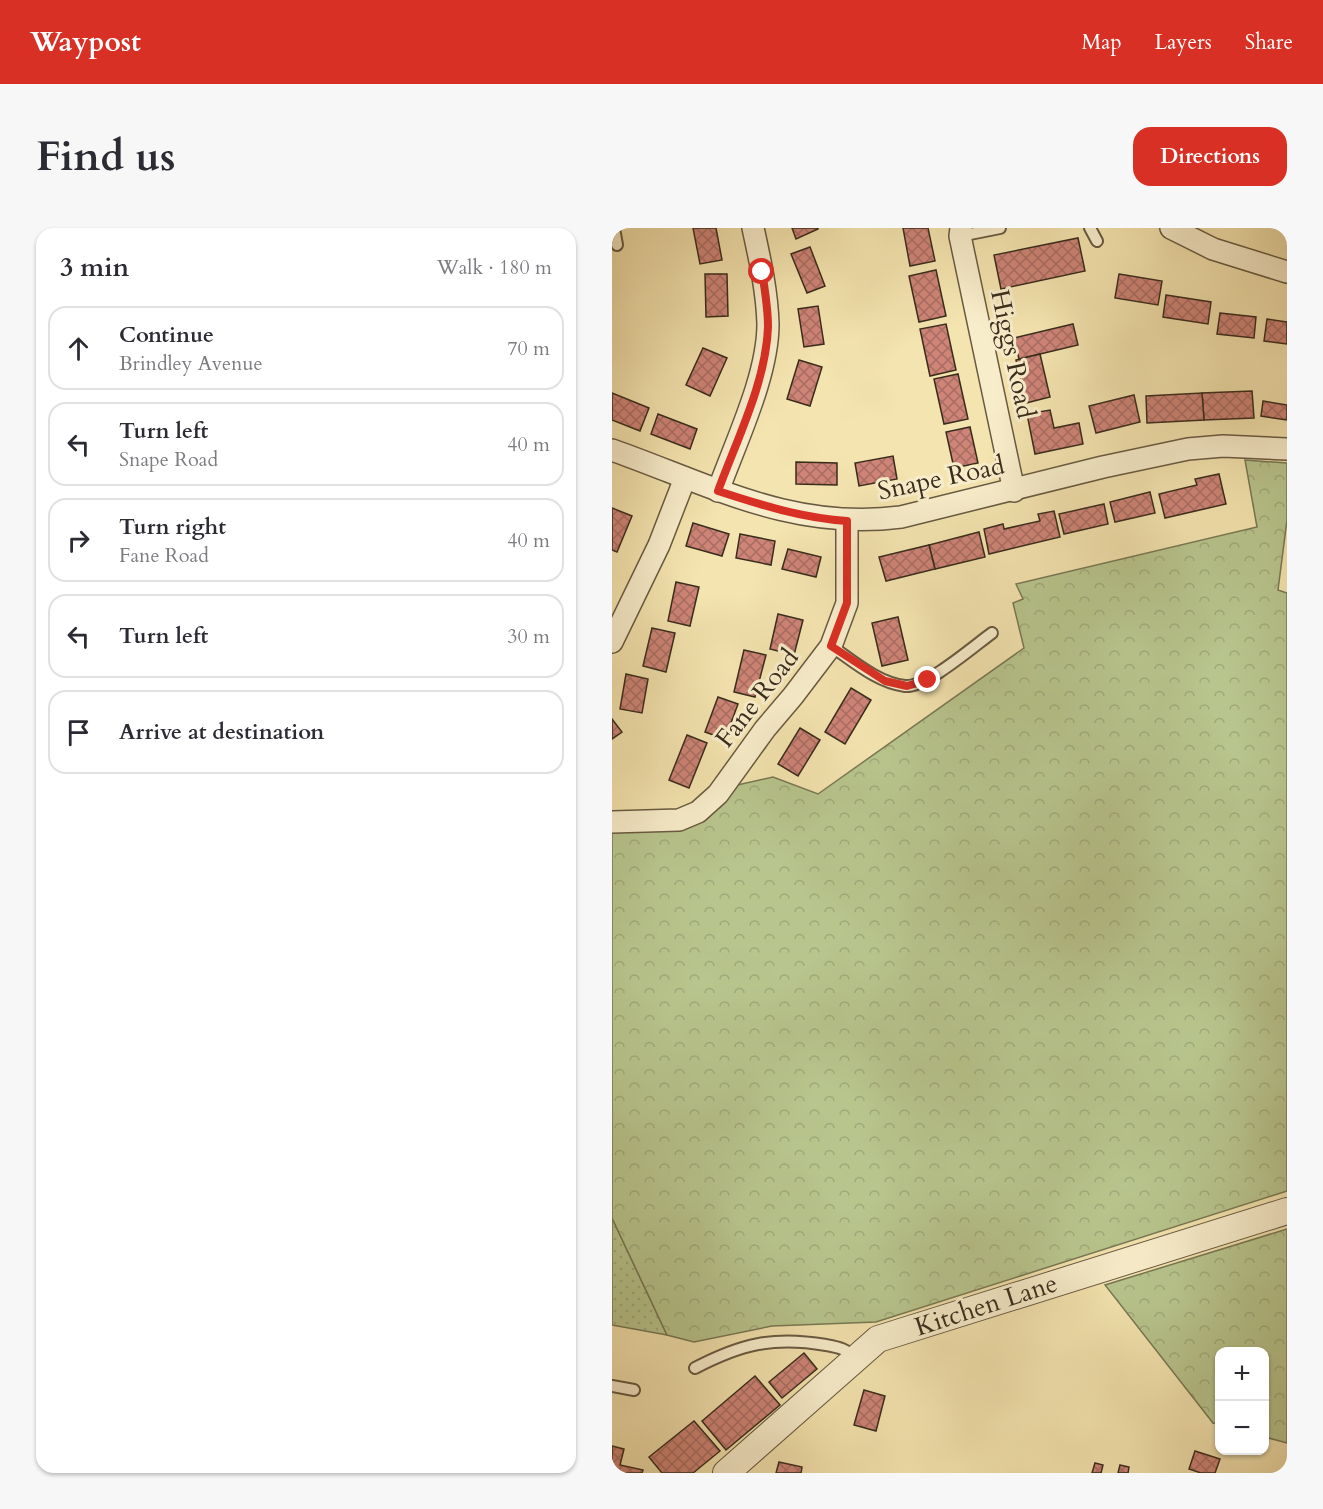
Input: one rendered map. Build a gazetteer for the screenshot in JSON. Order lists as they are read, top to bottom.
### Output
{
  "streets": {
    "street": [
      "Higgs Road",
      "Snape Road",
      "Fane Road",
      "Kitchen Lane"
    ]
  },
  "crossings": [
    ["Higgs Road", "Snape Road"],
    ["Snape Road", "Fane Road"]
  ],
  "page": {
    "header": "Waypost",
    "nav": ["Map", "Layers", "Share"],
    "buttons": "Directions",
    "title": "Find us",
    "heading": ["3 min", "Walk · 180 m"],
    "list": [
      ["Continue", "Brindley Avenue", "70 m"],
      ["Turn left", "Snape Road", "40 m"],
      ["Turn right", "Fane Road", "40 m"],
      ["Turn left", "30 m"],
      "Arrive at destination"
    ],
    "map_buttons": ["+", "−"]
  }
}
